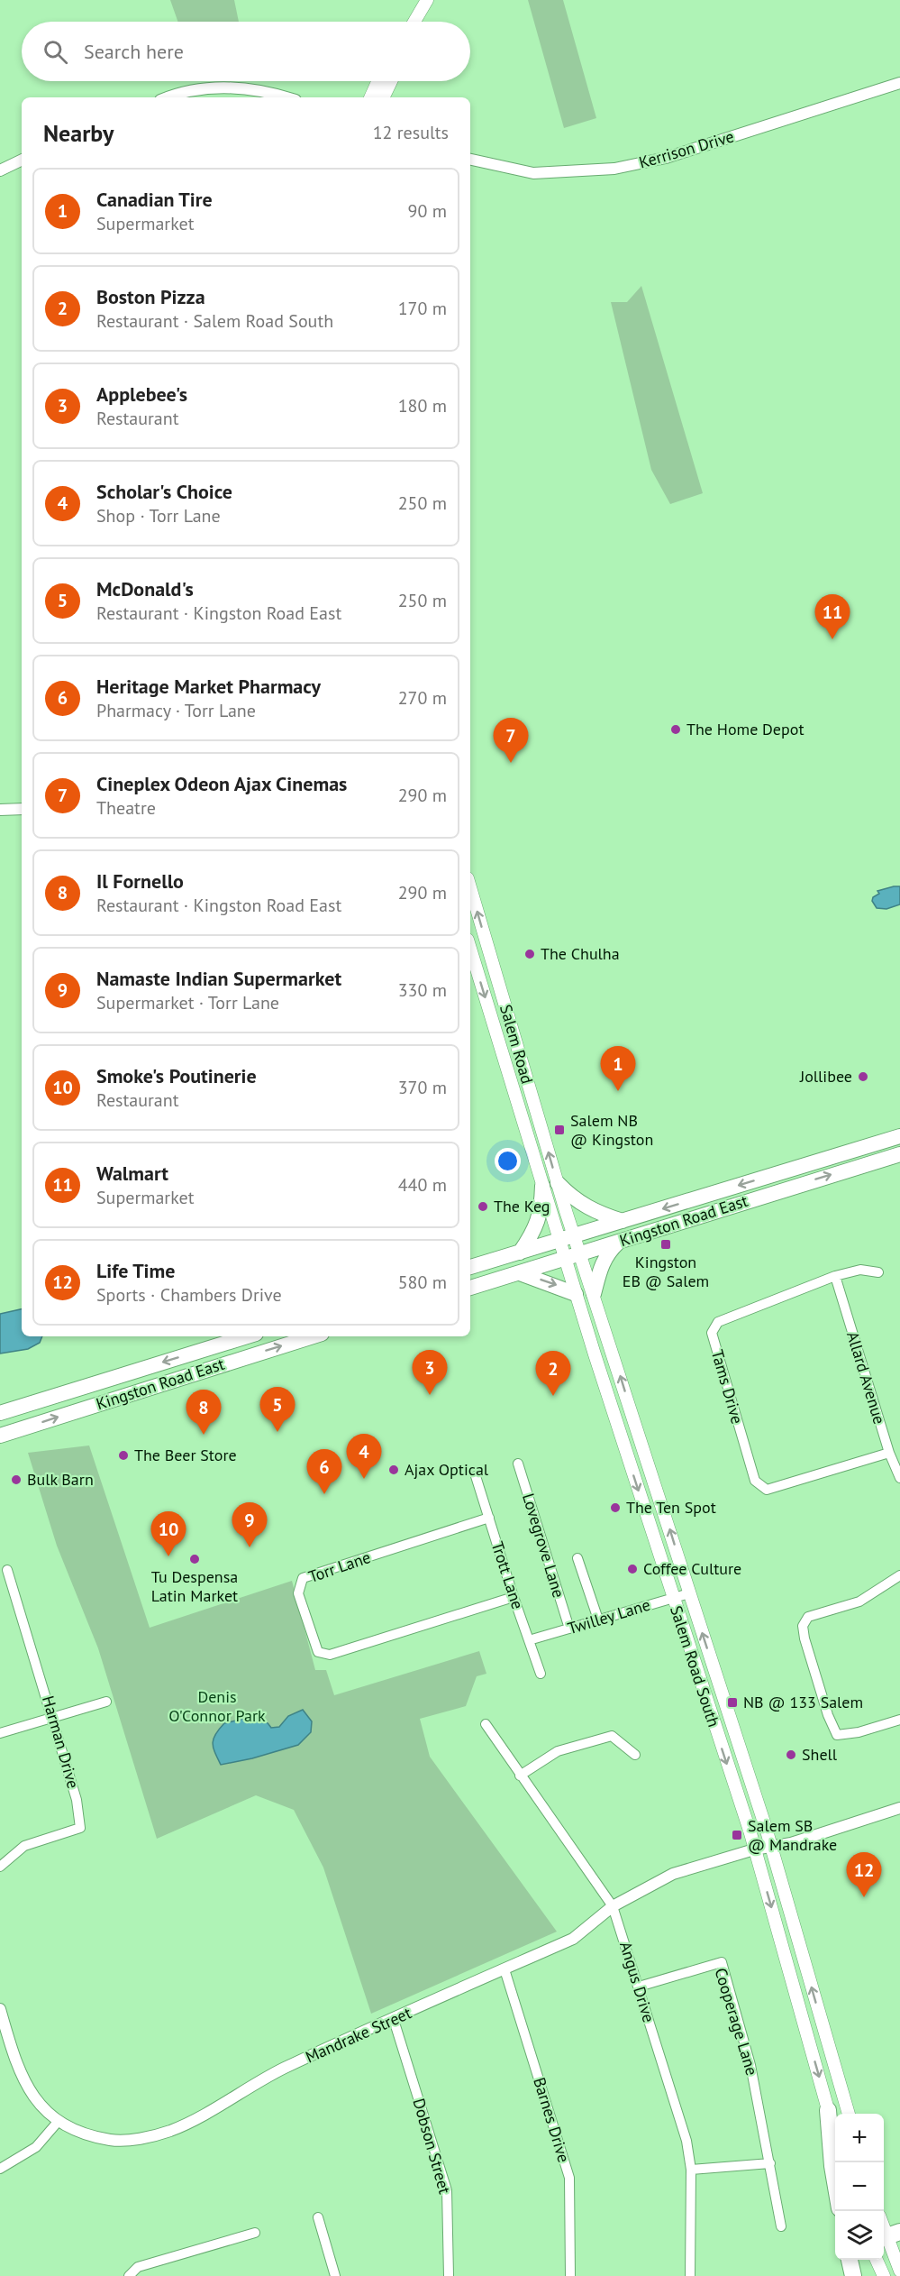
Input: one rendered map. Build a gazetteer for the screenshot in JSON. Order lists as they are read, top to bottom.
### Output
{
  "streets": {
    "main road": ["Salem Road", "Kingston Road East", "Salem Road South"],
    "street": [
      "Kerrison Drive",
      "Allard Avenue",
      "Tams Drive",
      "Lovegrove Lane",
      "Torr Lane",
      "Trott Lane",
      "Twilley Lane",
      "Harman Drive",
      "Angus Drive",
      "Cooperage Lane",
      "Mandrake Street",
      "Barnes Drive",
      "Dobson Street"
    ]
  },
  "crossings": [
    ["Salem Road", "Salem Road South"],
    ["Kingston Road East", "Salem Road South"],
    ["Allard Avenue", "Tams Drive"],
    ["Lovegrove Lane", "Twilley Lane"],
    ["Torr Lane", "Trott Lane"],
    ["Trott Lane", "Twilley Lane"],
    ["Twilley Lane", "Salem Road South"],
    ["Salem Road South", "Mandrake Street"],
    ["Angus Drive", "Cooperage Lane"],
    ["Angus Drive", "Mandrake Street"],
    ["Mandrake Street", "Barnes Drive"],
    ["Mandrake Street", "Dobson Street"]
  ],
  "parks": ["Denis O'Connor Park"],
  "places": {
    "other": [
      "The Home Depot",
      "The Chulha",
      "Jollibee",
      "The Keg",
      "The Beer Store",
      "Ajax Optical",
      "Bulk Barn",
      "The Ten Spot",
      "Tu Despensa Latin Market",
      "Coffee Culture",
      "Shell"
    ],
    "transit": [
      "Salem NB @ Kingston",
      "Kingston EB @ Salem",
      "NB @ 133 Salem",
      "Salem SB @ Mandrake"
    ]
  },
  "page": {
    "search": "Search here",
    "heading": ["Nearby", "12 results"],
    "list": [
      {
        "mark": "1",
        "name": "Canadian Tire",
        "note": "Supermarket",
        "value": "90 m"
      },
      {
        "mark": "2",
        "name": "Boston Pizza",
        "note": "Restaurant · Salem Road South",
        "value": "170 m"
      },
      {
        "mark": "3",
        "name": "Applebee's",
        "note": "Restaurant",
        "value": "180 m"
      },
      {
        "mark": "4",
        "name": "Scholar's Choice",
        "note": "Shop · Torr Lane",
        "value": "250 m"
      },
      {
        "mark": "5",
        "name": "McDonald's",
        "note": "Restaurant · Kingston Road East",
        "value": "250 m"
      },
      {
        "mark": "6",
        "name": "Heritage Market Pharmacy",
        "note": "Pharmacy · Torr Lane",
        "value": "270 m"
      },
      {
        "mark": "7",
        "name": "Cineplex Odeon Ajax Cinemas",
        "note": "Theatre",
        "value": "290 m"
      },
      {
        "mark": "8",
        "name": "Il Fornello",
        "note": "Restaurant · Kingston Road East",
        "value": "290 m"
      },
      {
        "mark": "9",
        "name": "Namaste Indian Supermarket",
        "note": "Supermarket · Torr Lane",
        "value": "330 m"
      },
      {
        "mark": "10",
        "name": "Smoke's Poutinerie",
        "note": "Restaurant",
        "value": "370 m"
      },
      {
        "mark": "11",
        "name": "Walmart",
        "note": "Supermarket",
        "value": "440 m"
      },
      {
        "mark": "12",
        "name": "Life Time",
        "note": "Sports · Chambers Drive",
        "value": "580 m"
      }
    ],
    "pins": [
      "11",
      "7",
      "1",
      "3",
      "2",
      "5",
      "8",
      "4",
      "6",
      "9",
      "10",
      "12"
    ],
    "map_buttons": ["+", "−"]
  }
}
